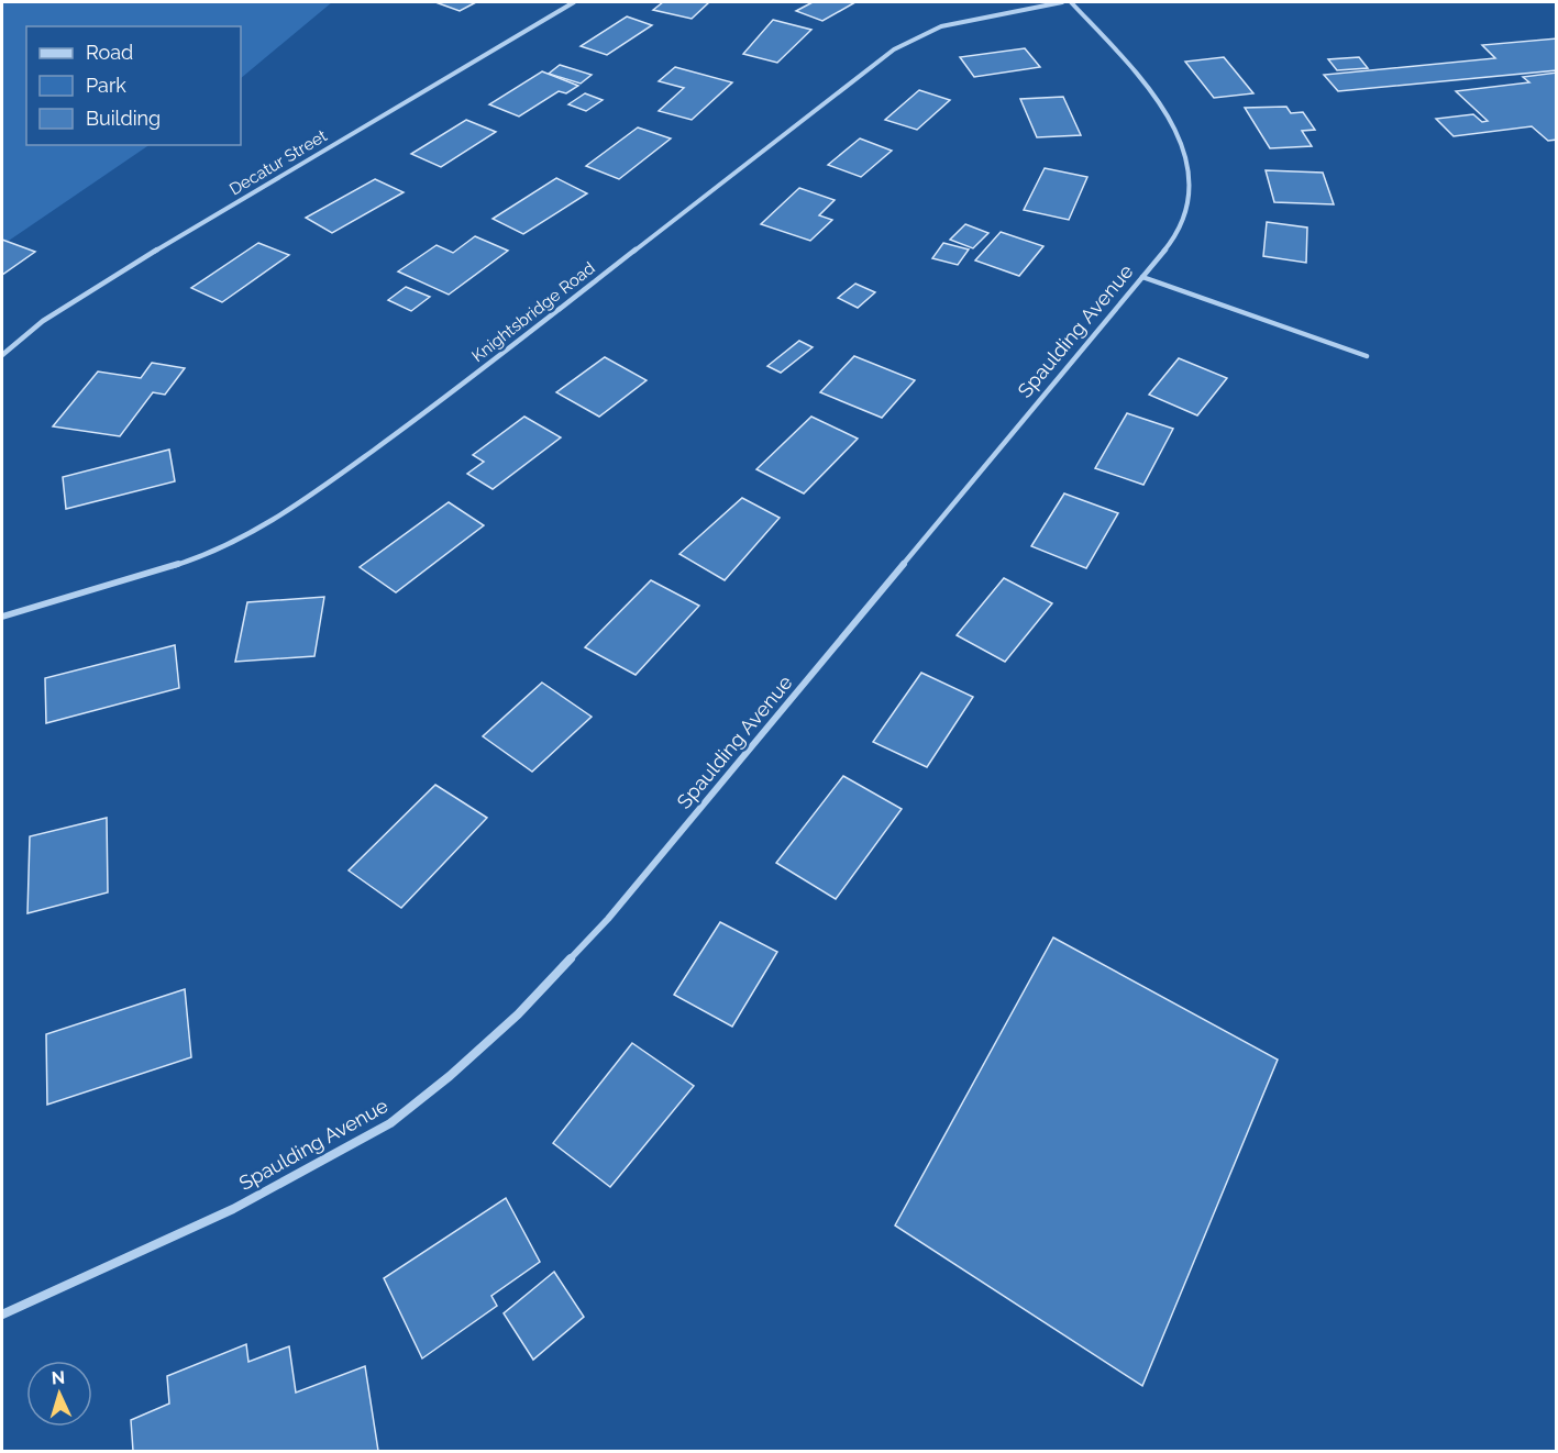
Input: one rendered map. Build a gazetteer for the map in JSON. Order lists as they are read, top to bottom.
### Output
{
  "streets": {
    "street": ["Decatur Street", "Knightsbridge Road", "Spaulding Avenue"]
  },
  "legend": ["Road", "Park", "Building"],
  "north": "top"
}
